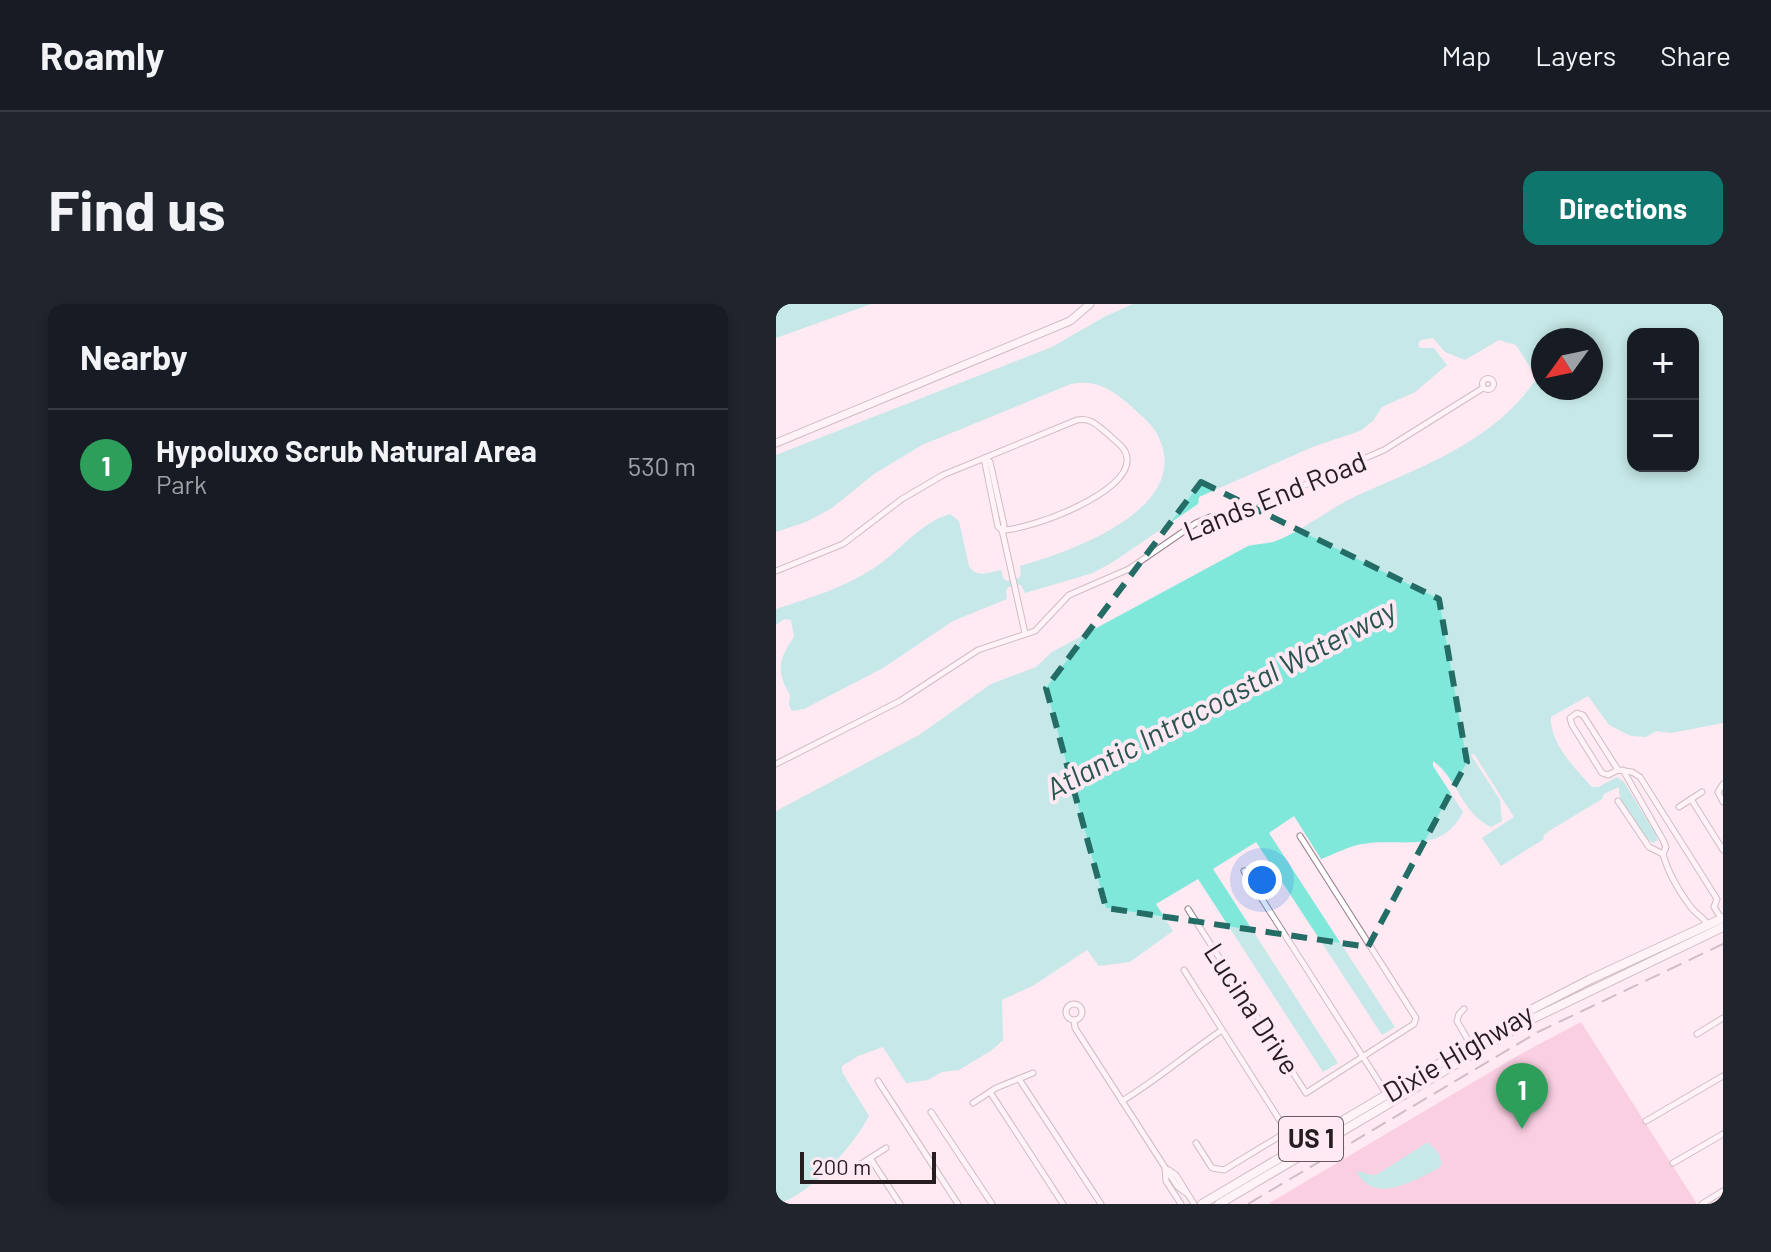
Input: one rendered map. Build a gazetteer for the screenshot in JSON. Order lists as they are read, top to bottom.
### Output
{
  "streets": {
    "main road": ["Dixie Highway", "US 1"],
    "street": ["Lands End Road", "Lucina Drive"]
  },
  "water": ["Atlantic Intracoastal Waterway"],
  "scale_bar": "200 m",
  "north": "bottom left",
  "page": {
    "header": "Roamly",
    "nav": ["Map", "Layers", "Share"],
    "buttons": "Directions",
    "title": "Find us",
    "heading": "Nearby",
    "map_buttons": ["+", "−"],
    "list": [
      {
        "mark": "1",
        "name": "Hypoluxo Scrub Natural Area",
        "note": "Park",
        "value": "530 m"
      }
    ],
    "pins": "1",
    "scale": "200 m"
  }
}
